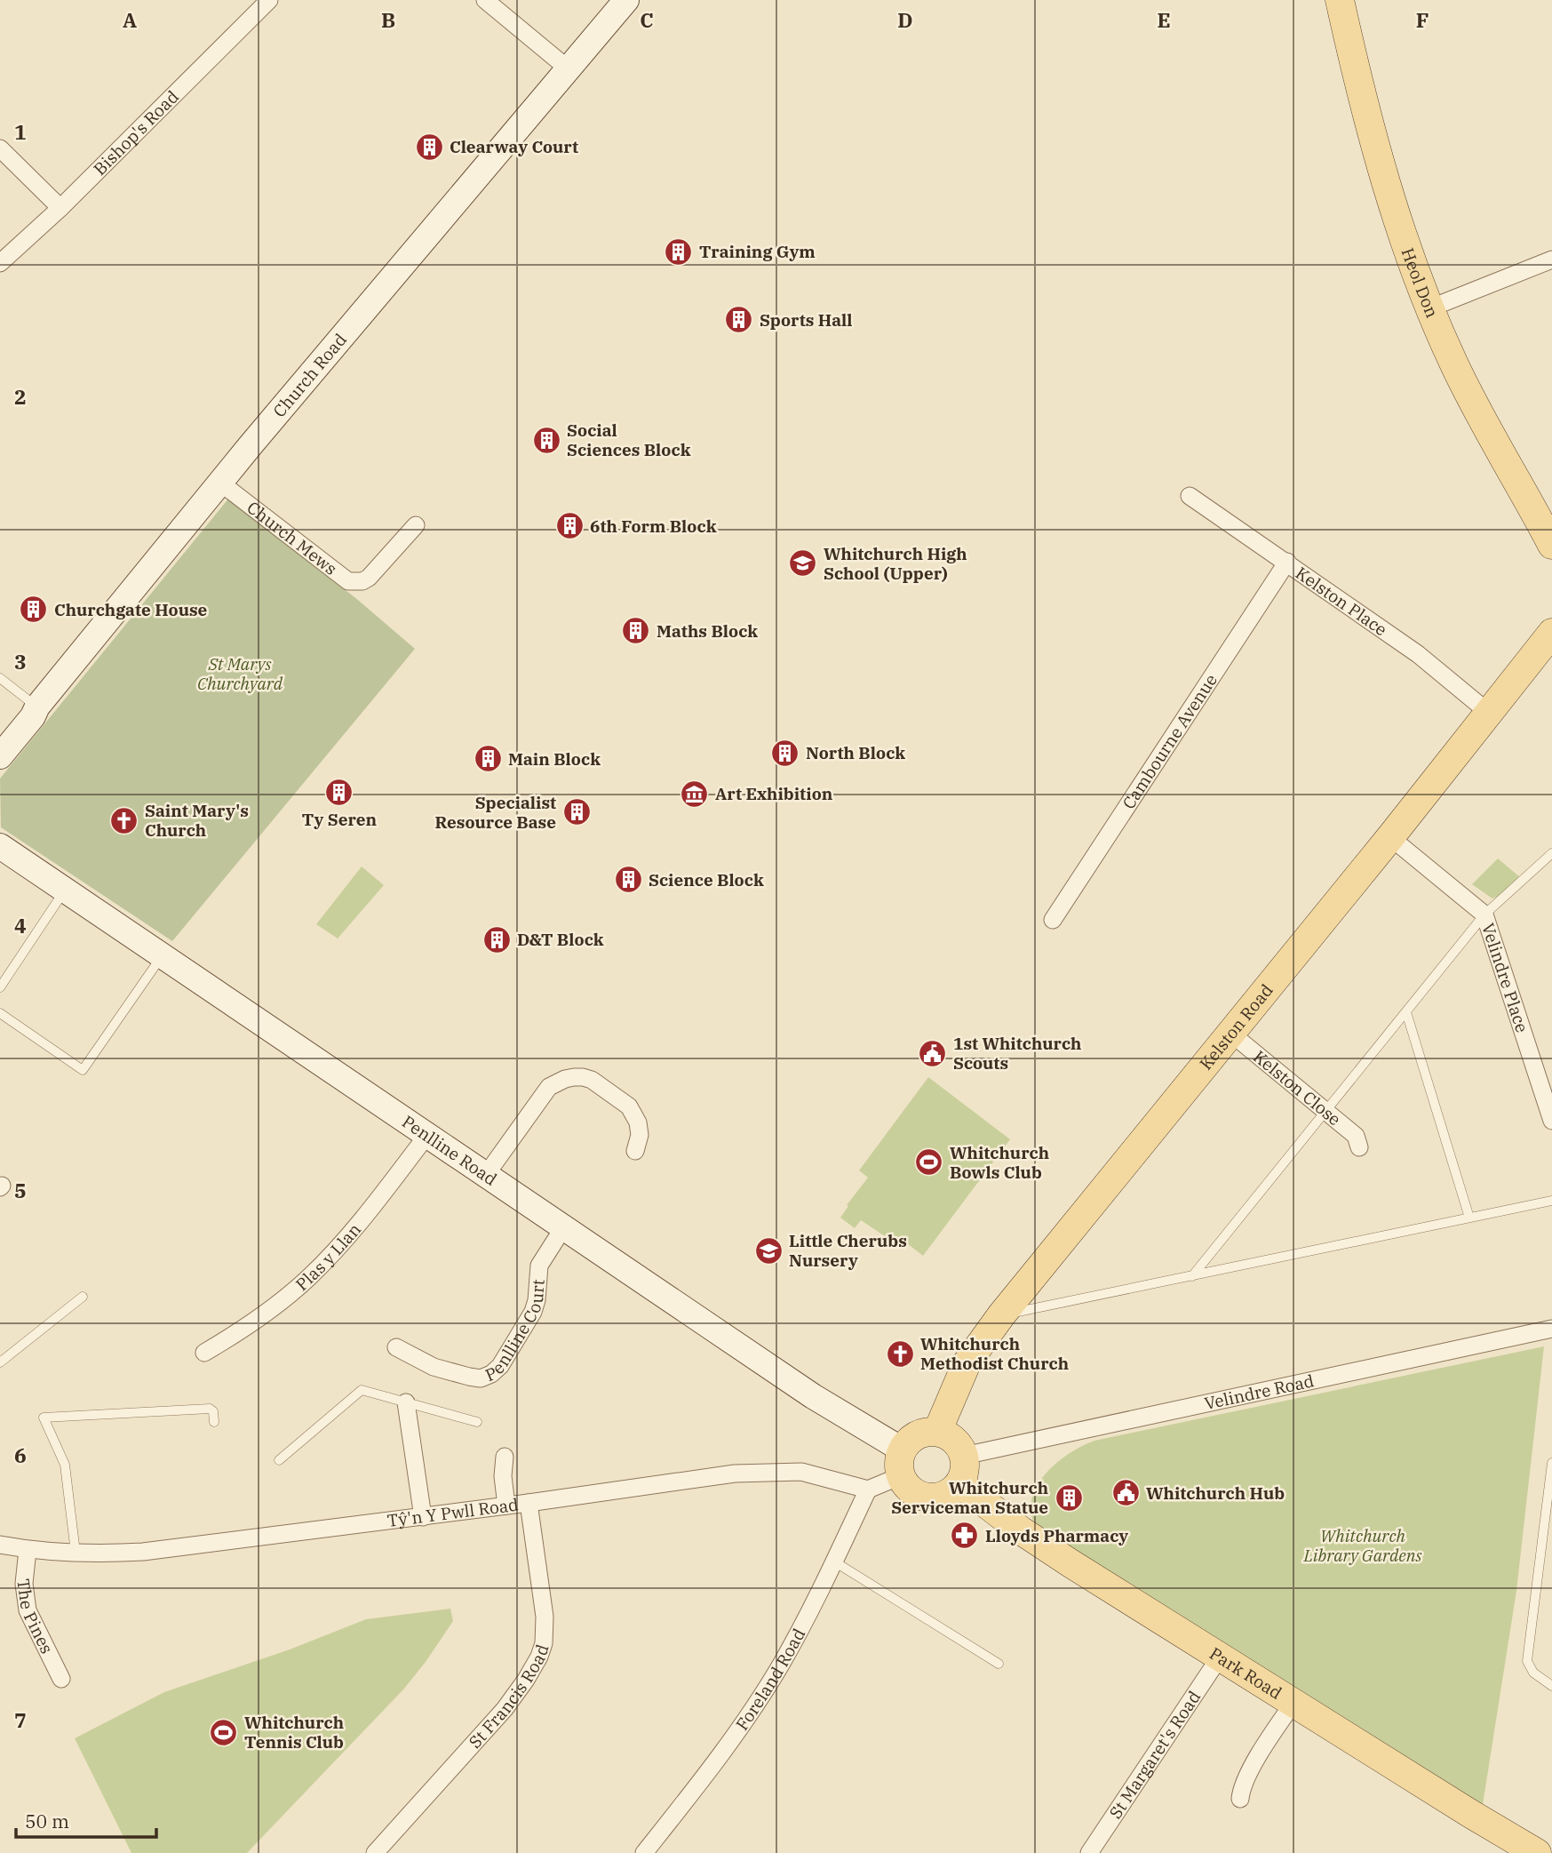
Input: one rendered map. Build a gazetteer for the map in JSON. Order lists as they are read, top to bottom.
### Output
{
  "streets": {
    "main road": ["Heol Don", "Kelston Road", "Park Road"],
    "street": [
      "Bishop's Road",
      "Church Road",
      "Church Mews",
      "Kelston Place",
      "Cambourne Avenue",
      "Velindre Place",
      "Kelston Close",
      "Penlline Road",
      "Plas y Llan",
      "Penlline Court",
      "Velindre Road",
      "Tŷ'n Y Pwll Road",
      "The Pines",
      "Foreland Road",
      "St Francis Road",
      "St Margaret's Road"
    ]
  },
  "crossings": [
    ["Church Road", "Church Mews"],
    ["Kelston Place", "Cambourne Avenue"],
    ["Kelston Place", "Kelston Road"],
    ["Velindre Place", "Kelston Road"],
    ["Kelston Road", "Kelston Close"],
    ["Kelston Road", "Penlline Road"],
    ["Kelston Road", "Velindre Road"],
    ["Kelston Road", "Park Road"],
    ["Penlline Road", "Plas y Llan"],
    ["Penlline Road", "Penlline Court"],
    ["Penlline Road", "Velindre Road"],
    ["Penlline Road", "Park Road"],
    ["Velindre Road", "Park Road"],
    ["Tŷ'n Y Pwll Road", "The Pines"],
    ["Tŷ'n Y Pwll Road", "Foreland Road"],
    ["Tŷ'n Y Pwll Road", "St Francis Road"],
    ["Park Road", "St Margaret's Road"]
  ],
  "parks": ["St Marys Churchyard", "Whitchurch Library Gardens"],
  "places": {
    "building": [
      "Clearway Court",
      "Training Gym",
      "Sports Hall",
      "Social Sciences Block",
      "6th Form Block",
      "Churchgate House",
      "Maths Block",
      "North Block",
      "Main Block",
      "Ty Seren",
      "Specialist Resource Base",
      "Science Block",
      "D&T Block",
      "Whitchurch Serviceman Statue"
    ],
    "school or university": ["Whitchurch High School (Upper)", "Little Cherubs Nursery"],
    "museum": ["Art Exhibition"],
    "church": ["Saint Mary's Church", "Whitchurch Methodist Church"],
    "public building": ["1st Whitchurch Scouts", "Whitchurch Hub"],
    "sports": ["Whitchurch Bowls Club", "Whitchurch Tennis Club"],
    "pharmacy": ["Lloyds Pharmacy"]
  },
  "scale_bar": "50 m",
  "grid": {
    "columns": [
      "A",
      "B",
      "C",
      "D",
      "E",
      "F"
    ],
    "rows": [
      "1",
      "2",
      "3",
      "4",
      "5",
      "6",
      "7"
    ]
  }
}
